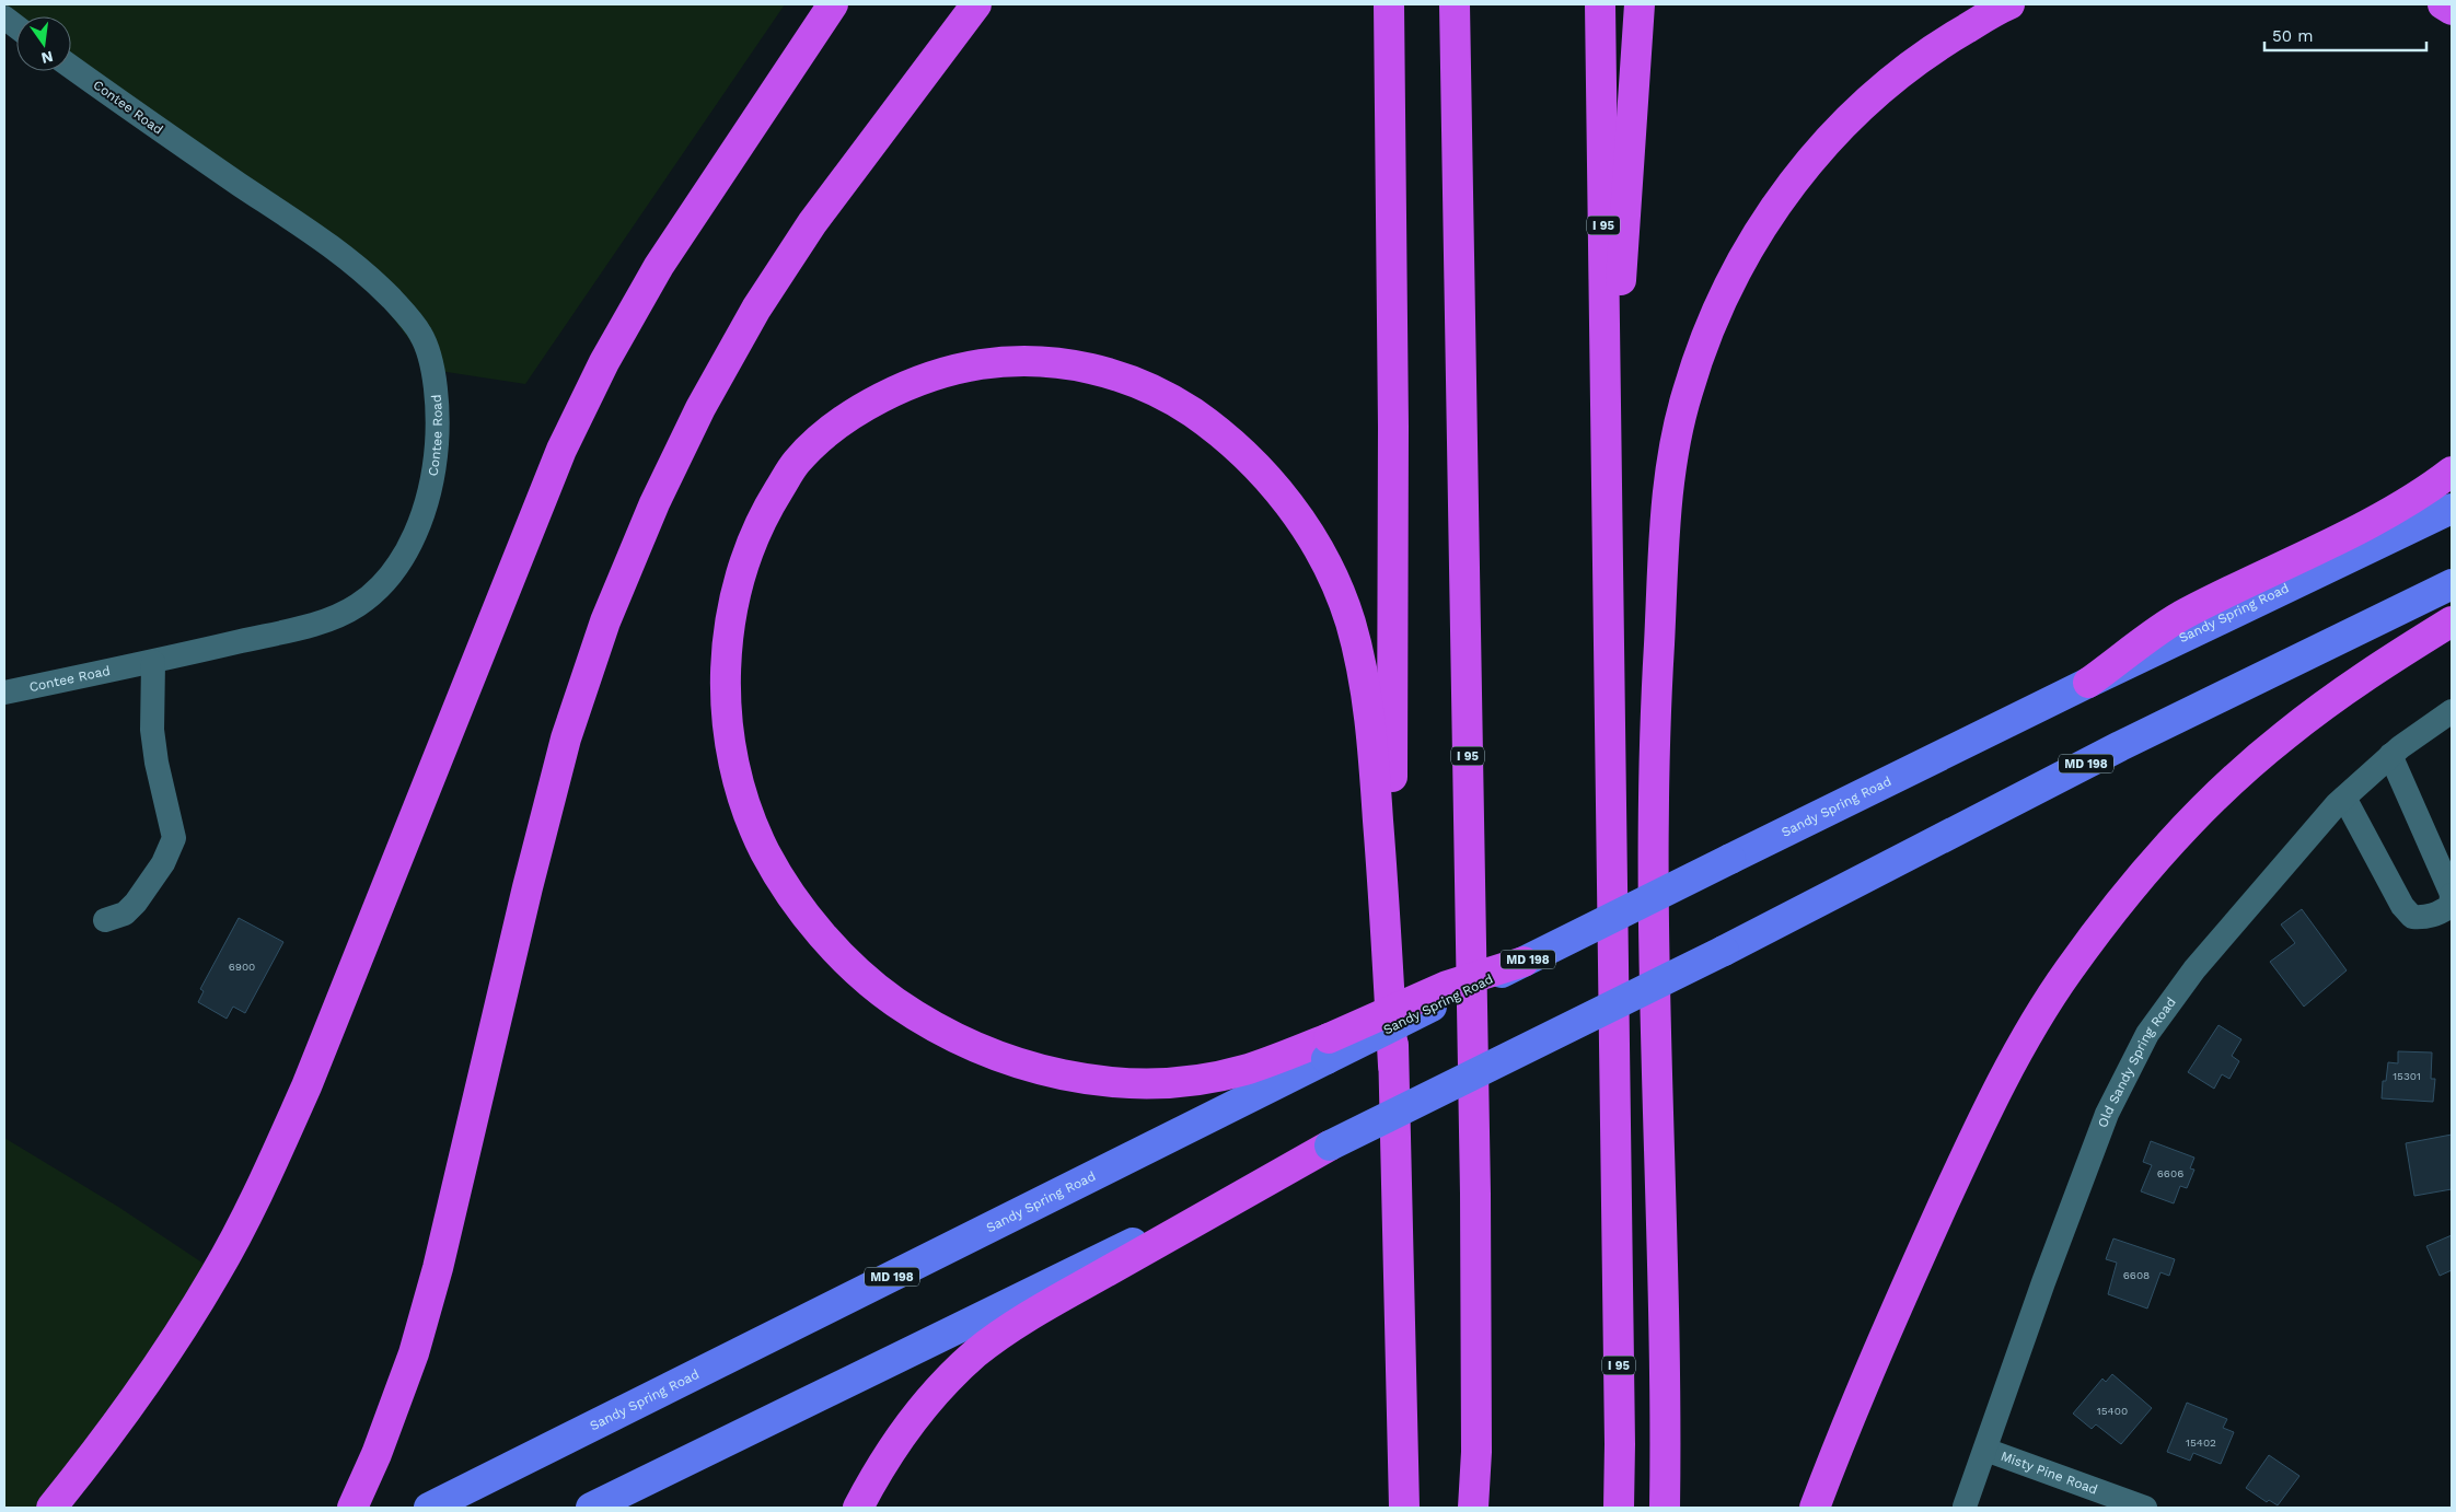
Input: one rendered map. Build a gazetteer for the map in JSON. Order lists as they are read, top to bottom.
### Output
{
  "streets": {
    "highway": ["I 95"],
    "main road": ["Sandy Spring Road", "MD 198"],
    "street": ["Contee Road", "Old Sandy Spring Road", "Misty Pine Road"]
  },
  "crossings": [
    ["Old Sandy Spring Road", "Misty Pine Road"]
  ],
  "house_numbers": [
    "6900",
    "15301",
    "6606",
    "6608",
    "15400",
    "15402"
  ],
  "scale_bar": "50 m",
  "north": "bottom"
}
